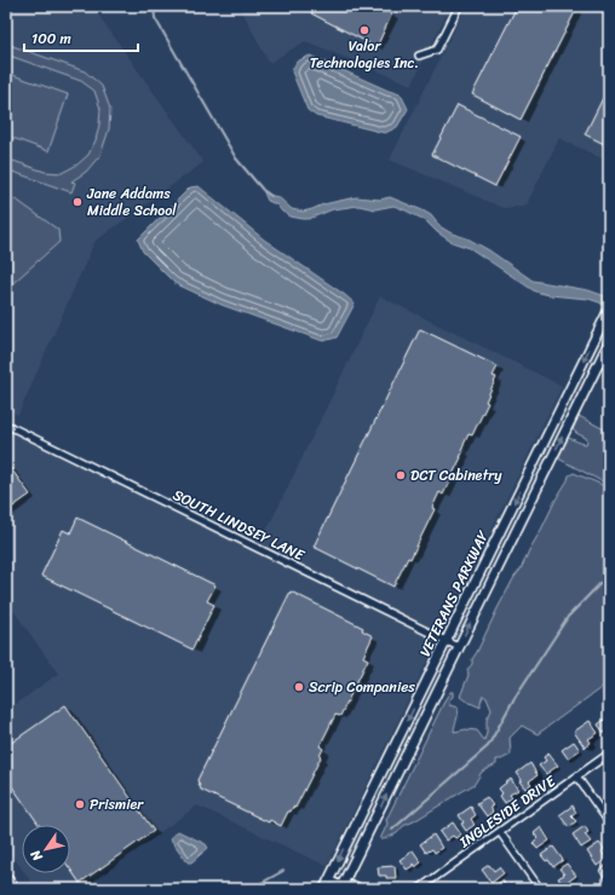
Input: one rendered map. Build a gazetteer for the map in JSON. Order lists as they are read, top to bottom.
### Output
{
  "streets": {
    "main road": ["VETERANS PARKWAY"],
    "street": ["SOUTH LINDSEY LANE", "INGLESIDE DRIVE"]
  },
  "crossings": [
    ["SOUTH LINDSEY LANE", "VETERANS PARKWAY"]
  ],
  "places": [
    "Valor Technologies Inc.",
    "Jane Addams Middle School",
    "DCT Cabinetry",
    "Scrip Companies",
    "Prismier"
  ],
  "scale_bar": "100 m",
  "north": "bottom left"
}
